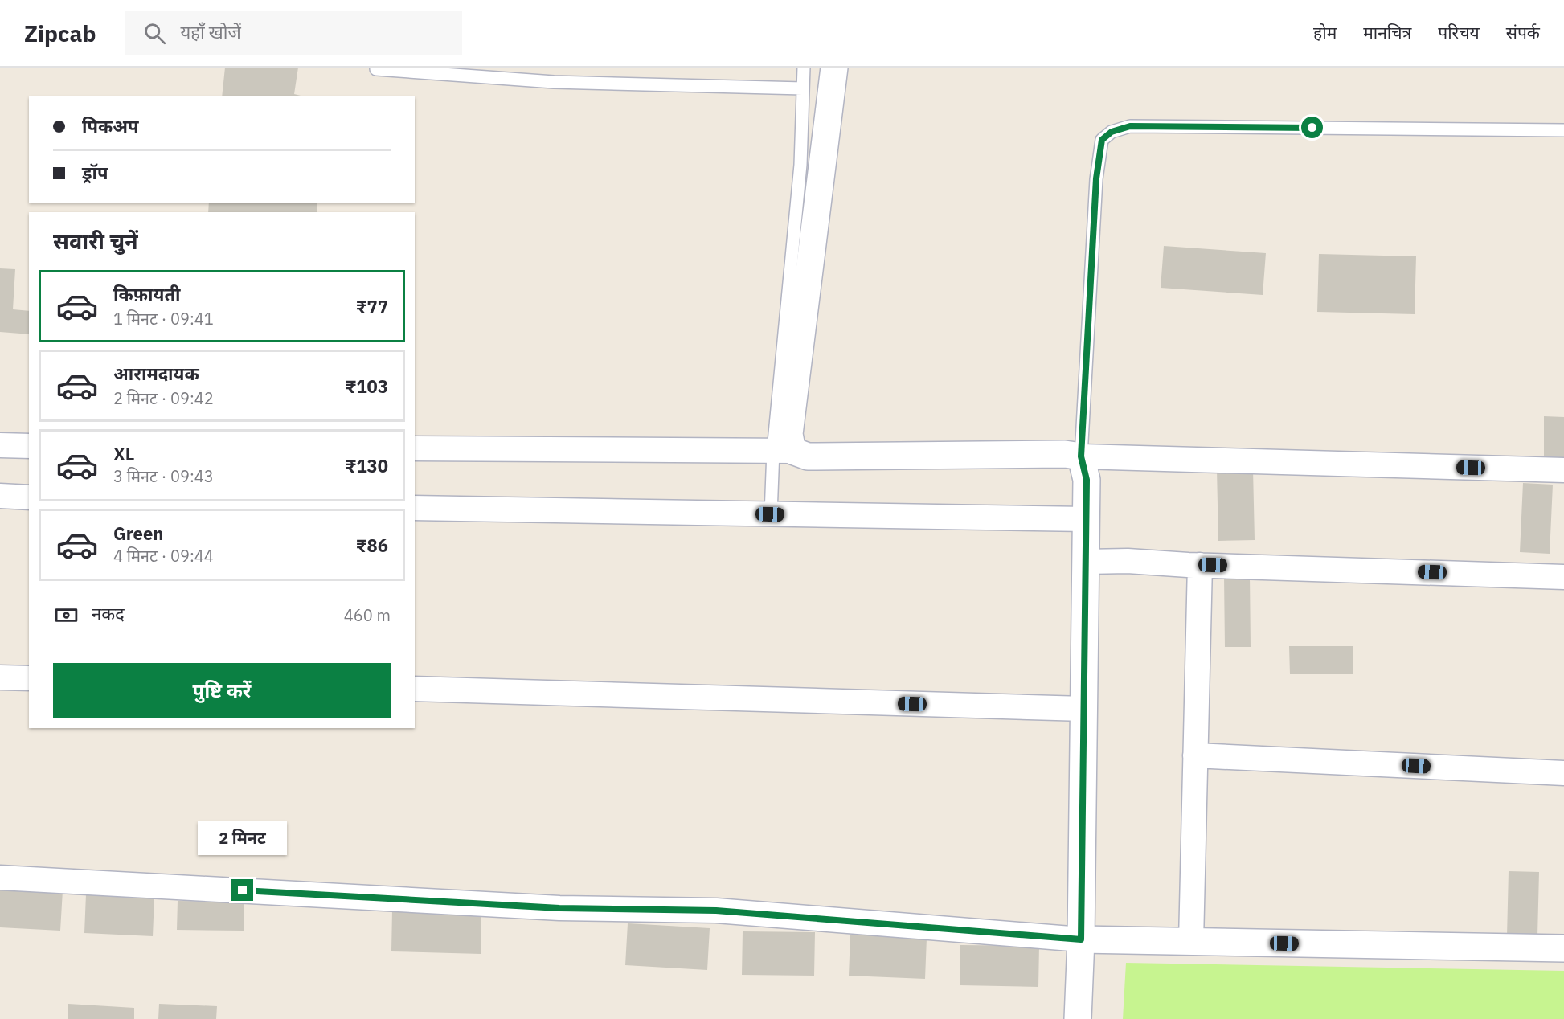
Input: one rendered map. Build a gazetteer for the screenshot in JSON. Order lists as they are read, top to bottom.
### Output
{
  "page": {
    "header": "Zipcab",
    "search": "यहाँ खोजें",
    "nav": [
      "होम",
      "मानचित्र",
      "परिचय",
      "संपर्क"
    ],
    "banner": ["पिकअप", "ड्रॉप"],
    "heading": "सवारी चुनें",
    "list": [
      {
        "name": "किफ़ायती",
        "note": "1 मिनट · 09:41",
        "value": "₹77"
      },
      {
        "name": "आरामदायक",
        "note": "2 मिनट · 09:42",
        "value": "₹103"
      },
      {
        "name": "XL",
        "note": "3 मिनट · 09:43",
        "value": "₹130"
      },
      {
        "name": "Green",
        "note": "4 मिनट · 09:44",
        "value": "₹86"
      }
    ],
    "pay": ["नकद", "460 m"],
    "buttons": "पुष्टि करें",
    "bubble": "2 मिनट"
  }
}
